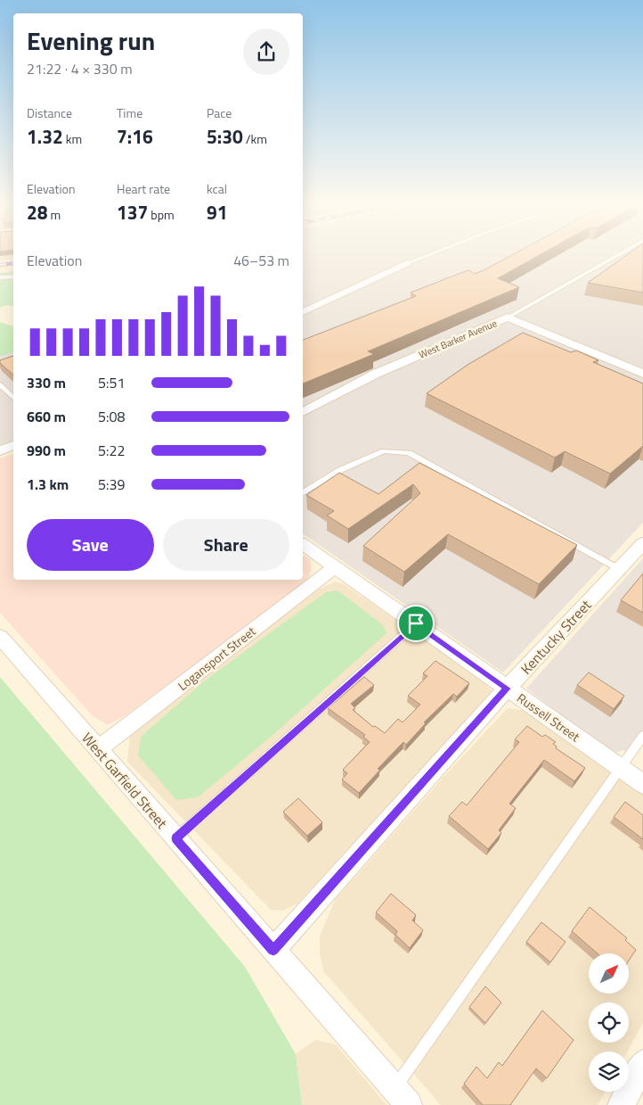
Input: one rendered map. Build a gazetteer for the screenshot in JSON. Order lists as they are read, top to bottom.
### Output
{
  "streets": {
    "street": [
      "West Barker Avenue",
      "Kentucky Street",
      "Logansport Street",
      "Russell Street",
      "West Garfield Street"
    ]
  },
  "crossings": [
    ["Kentucky Street", "Russell Street"],
    ["Kentucky Street", "West Garfield Street"],
    ["Logansport Street", "Russell Street"],
    ["Logansport Street", "West Garfield Street"]
  ],
  "north": "top right",
  "page": {
    "heading": ["Evening run", "21:22 · 4 × 330 m"],
    "stats": [
      ["Distance", "1.32 km"],
      ["Time", "7:16"],
      ["Pace", "5:30 /km"],
      ["Elevation", "28 m"],
      ["Heart rate", "137 bpm"],
      ["kcal", "91"]
    ],
    "chart": ["Elevation", "46–53 m"],
    "list": [
      {
        "name": "330 m",
        "note": "5:51"
      },
      {
        "name": "660 m",
        "note": "5:08"
      },
      {
        "name": "990 m",
        "note": "5:22"
      },
      {
        "name": "1.3 km",
        "note": "5:39"
      }
    ],
    "buttons": ["Save", "Share"]
  }
}
